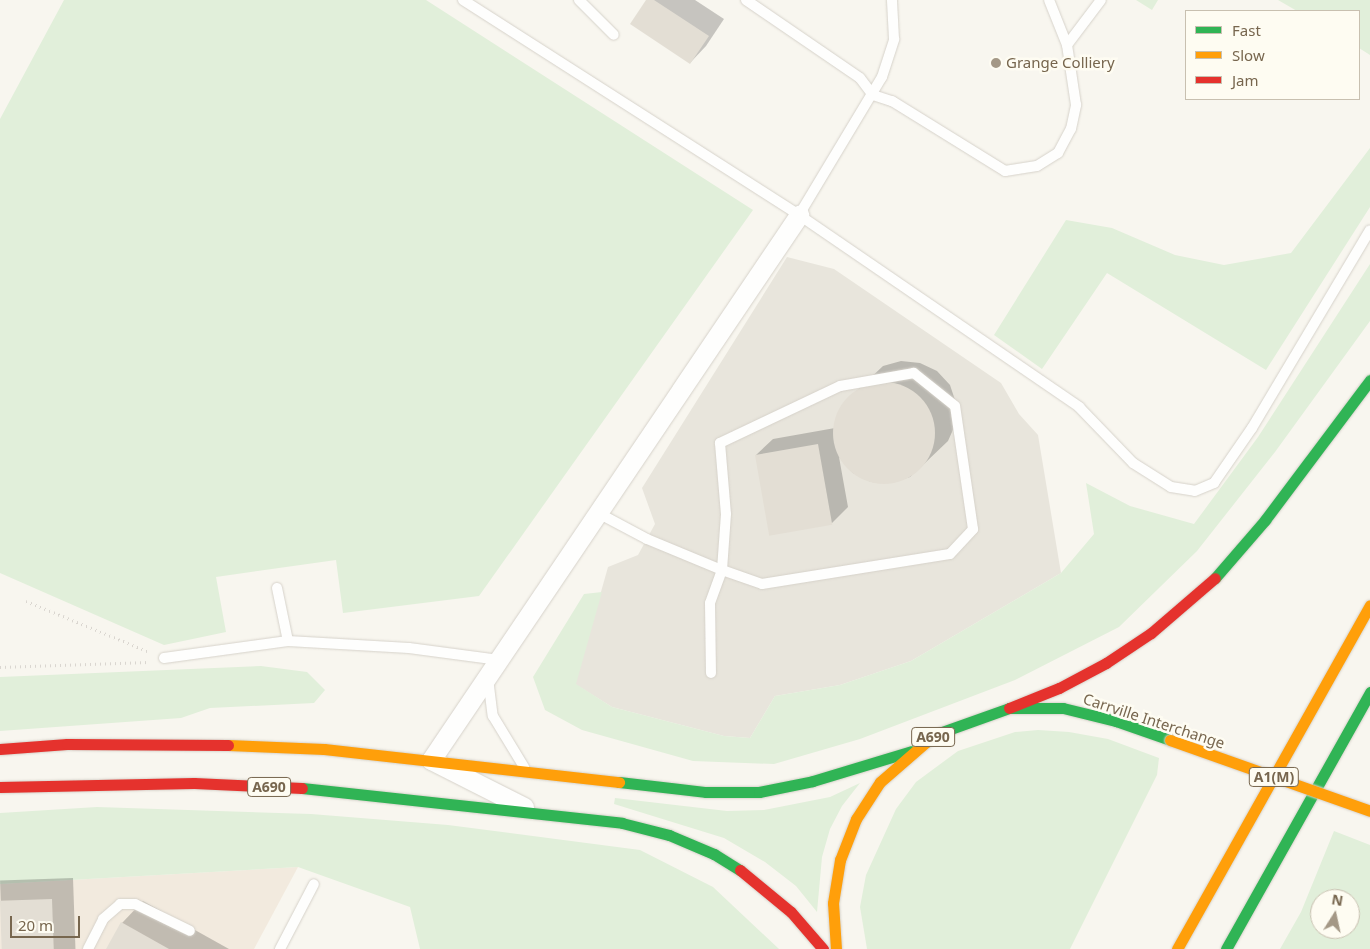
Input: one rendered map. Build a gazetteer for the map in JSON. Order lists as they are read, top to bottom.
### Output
{
  "streets": {
    "highway": ["Carrville Interchange", "A690", "A1(M)"]
  },
  "crossings": [
    ["Carrville Interchange", "A690"]
  ],
  "places": ["Grange Colliery"],
  "legend": ["Fast", "Slow", "Jam"],
  "scale_bar": "20 m",
  "north": "top"
}
